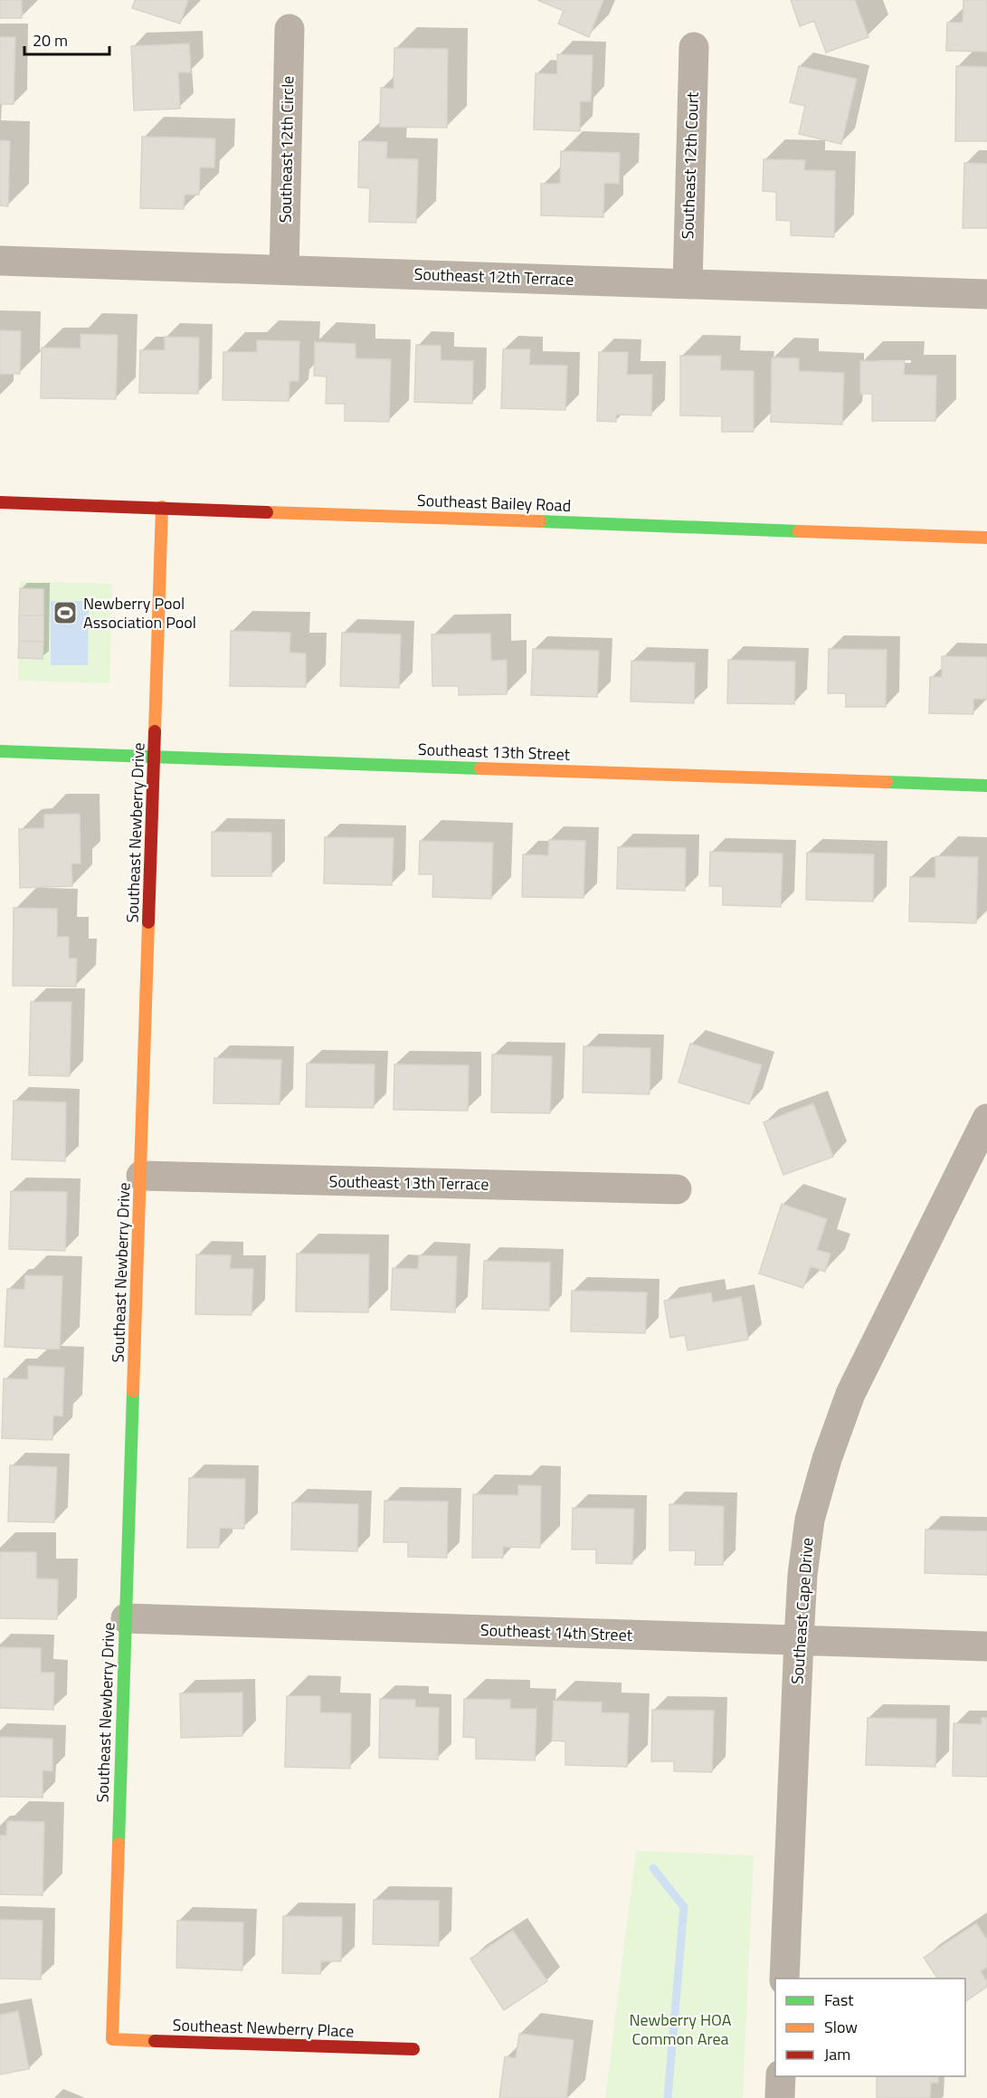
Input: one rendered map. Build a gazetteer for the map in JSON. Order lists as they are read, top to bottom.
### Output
{
  "streets": {
    "street": [
      "Southeast 12th Circle",
      "Southeast 12th Court",
      "Southeast 12th Terrace",
      "Southeast Bailey Road",
      "Southeast 13th Street",
      "Southeast Newberry Drive",
      "Southeast 13th Terrace",
      "Southeast Cape Drive",
      "Southeast 14th Street",
      "Southeast Newberry Place"
    ]
  },
  "crossings": [
    ["Southeast 12th Circle", "Southeast 12th Terrace"],
    ["Southeast 12th Court", "Southeast 12th Terrace"],
    ["Southeast Bailey Road", "Southeast Newberry Drive"],
    ["Southeast 13th Street", "Southeast Newberry Drive"],
    ["Southeast Newberry Drive", "Southeast 13th Terrace"],
    ["Southeast Newberry Drive", "Southeast 14th Street"],
    ["Southeast Newberry Drive", "Southeast Newberry Place"],
    ["Southeast Cape Drive", "Southeast 14th Street"]
  ],
  "parks": ["Newberry HOA Common Area"],
  "places": {
    "sports": ["Newberry Pool Association Pool"]
  },
  "legend": ["Fast", "Slow", "Jam"],
  "scale_bar": "20 m"
}
